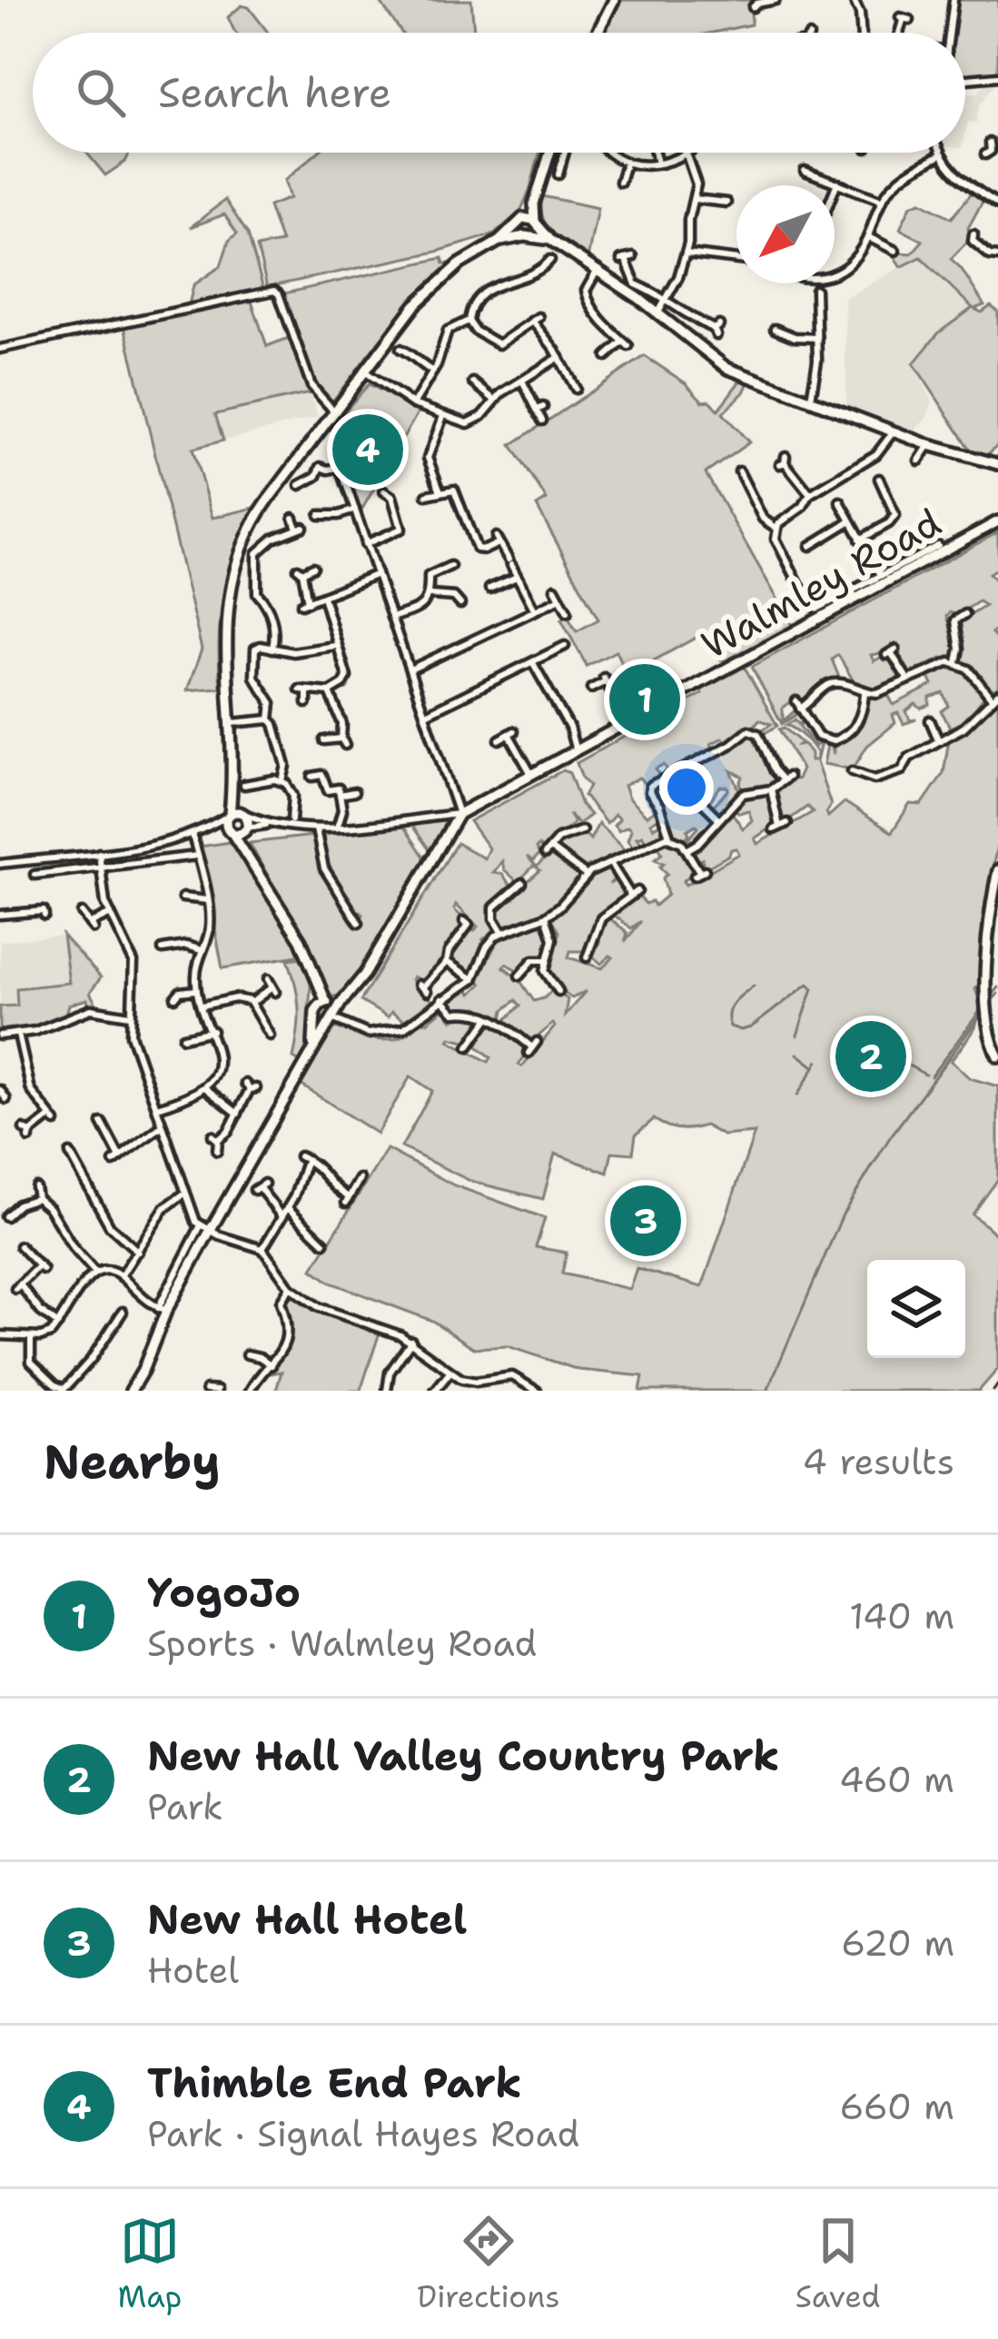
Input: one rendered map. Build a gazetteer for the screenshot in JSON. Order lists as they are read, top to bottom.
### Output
{
  "streets": {
    "street": ["Walmley Road"]
  },
  "north": "bottom left",
  "page": {
    "search": "Search here",
    "pins": [
      "4",
      "1",
      "2",
      "3"
    ],
    "heading": ["Nearby", "4 results"],
    "list": [
      {
        "mark": "1",
        "name": "YogoJo",
        "note": "Sports · Walmley Road",
        "value": "140 m"
      },
      {
        "mark": "2",
        "name": "New Hall Valley Country Park",
        "note": "Park",
        "value": "460 m"
      },
      {
        "mark": "3",
        "name": "New Hall Hotel",
        "note": "Hotel",
        "value": "620 m"
      },
      {
        "mark": "4",
        "name": "Thimble End Park",
        "note": "Park · Signal Hayes Road",
        "value": "660 m"
      }
    ],
    "nav": ["Map", "Directions", "Saved"]
  }
}
